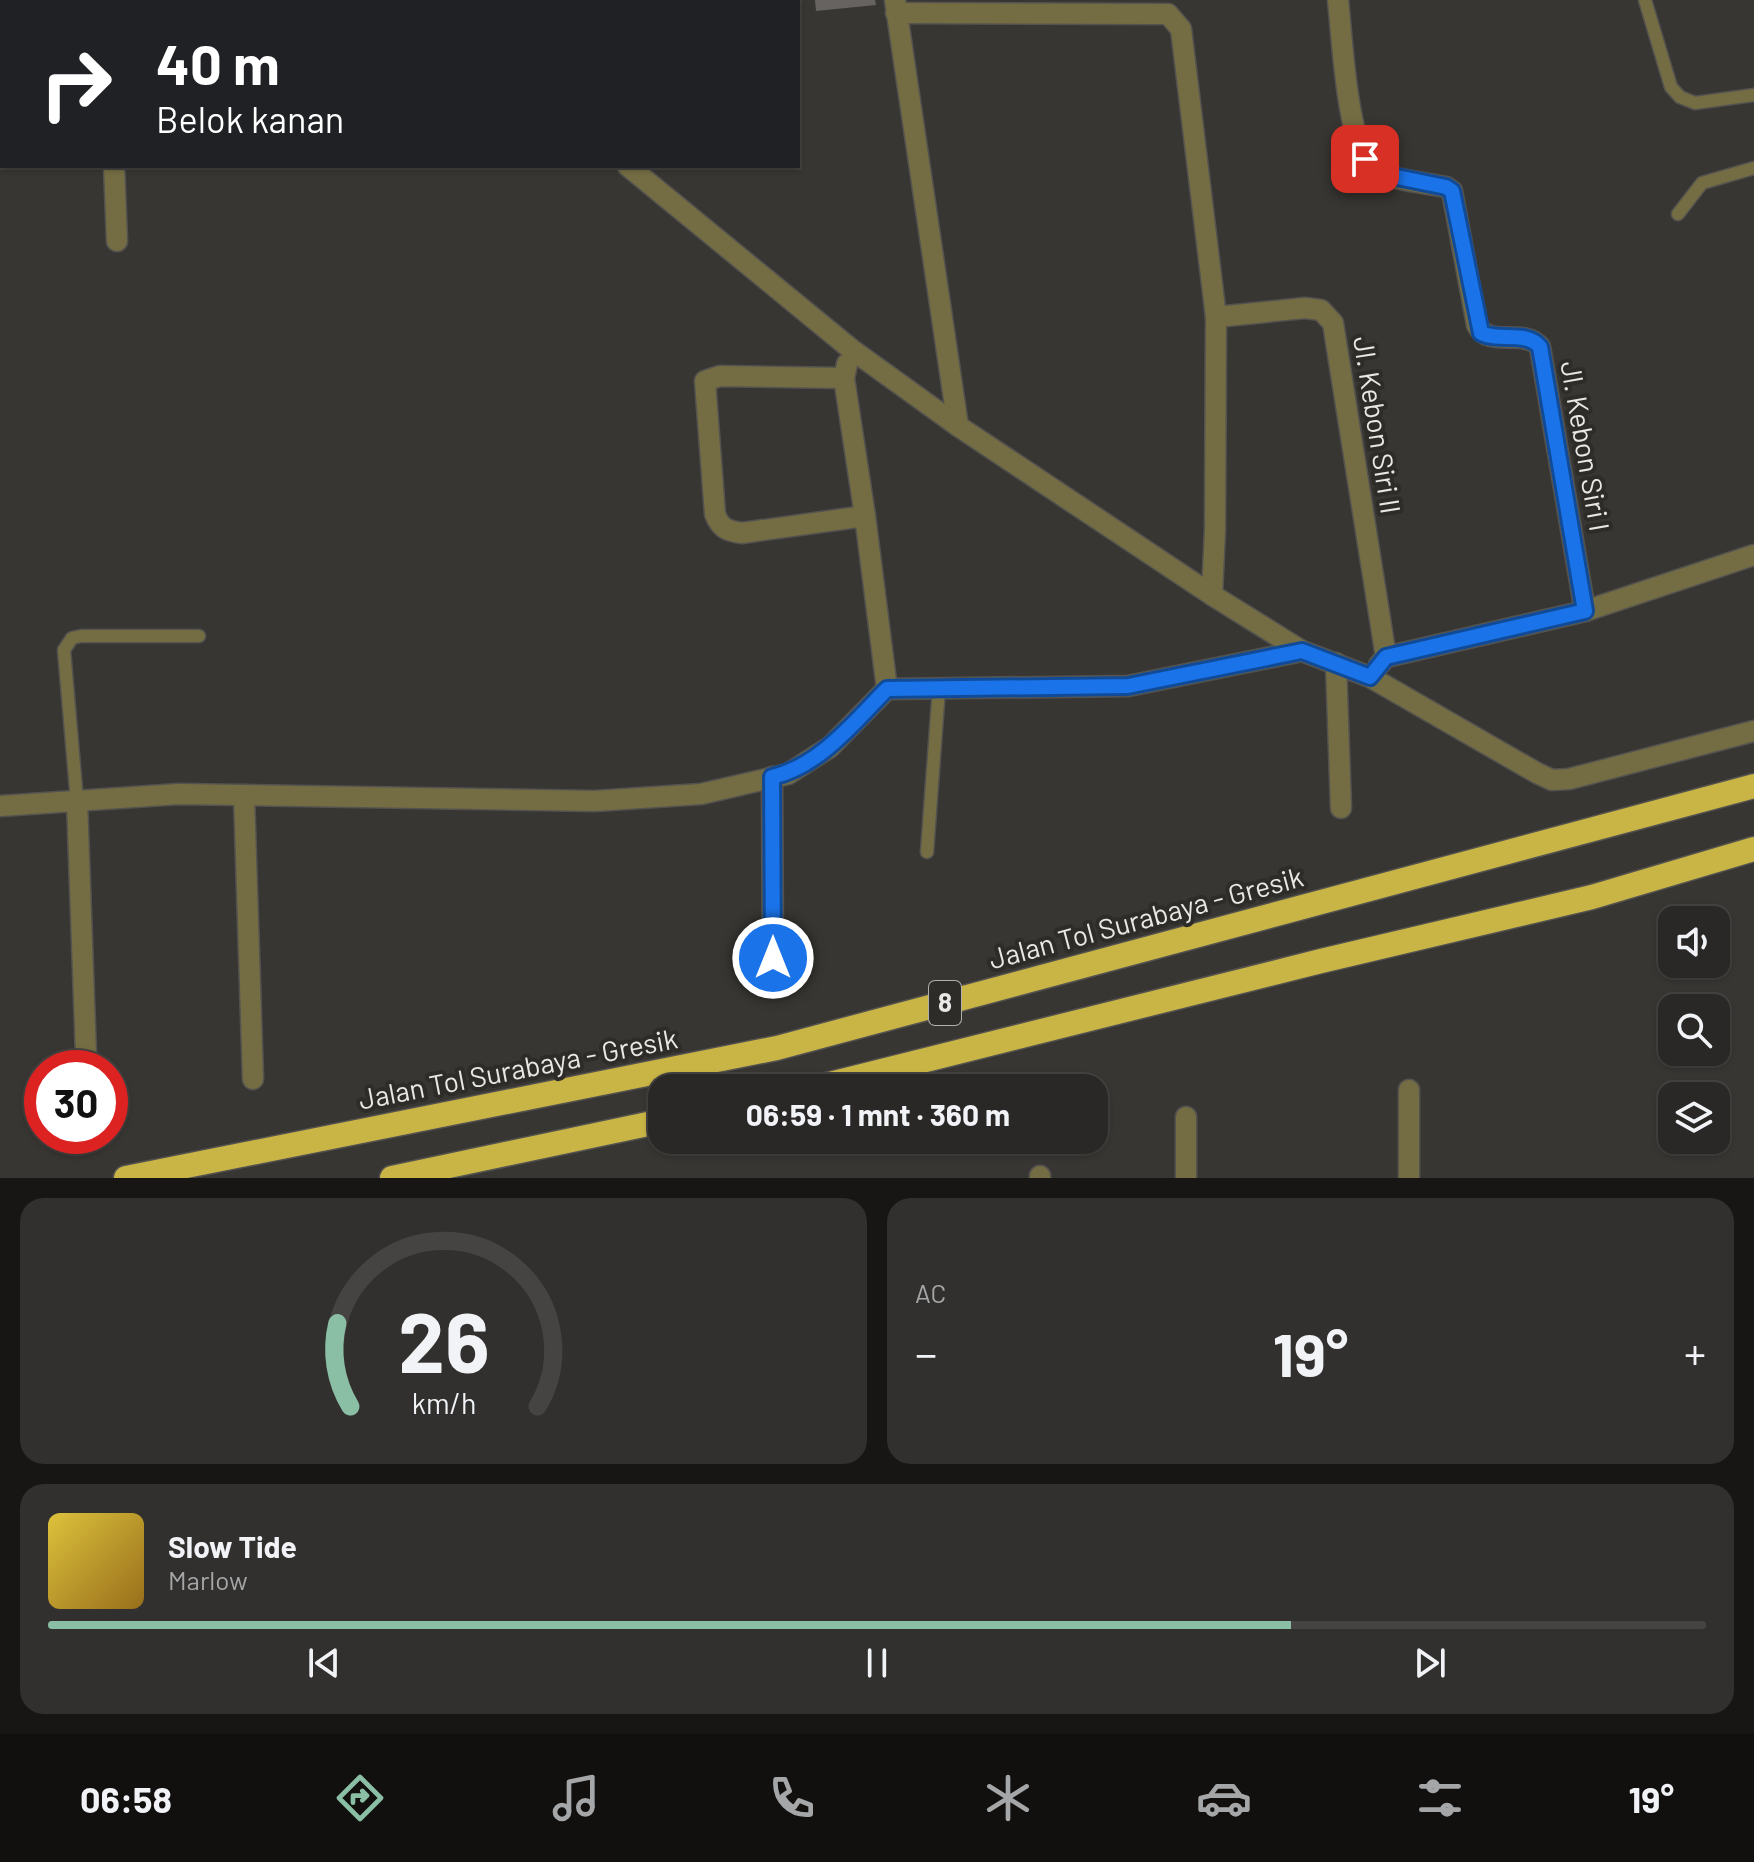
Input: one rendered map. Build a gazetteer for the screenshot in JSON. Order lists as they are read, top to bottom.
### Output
{
  "streets": {
    "highway": ["Jalan Tol Surabaya - Gresik", "8"],
    "street": ["Jl. Kebon Siri II", "Jl. Kebon Siri I"]
  },
  "page": {
    "turn": ["40 m", "Belok kanan"],
    "limit": "30",
    "trip": "06:59 · 1 mnt · 360 m",
    "tile": "AC",
    "heat": ["−", "19°", "+"],
    "song": ["Slow Tide", "Marlow"],
    "tabs": ["06:58", "19°"],
    "gauge": ["26", "km/h"]
  }
}
